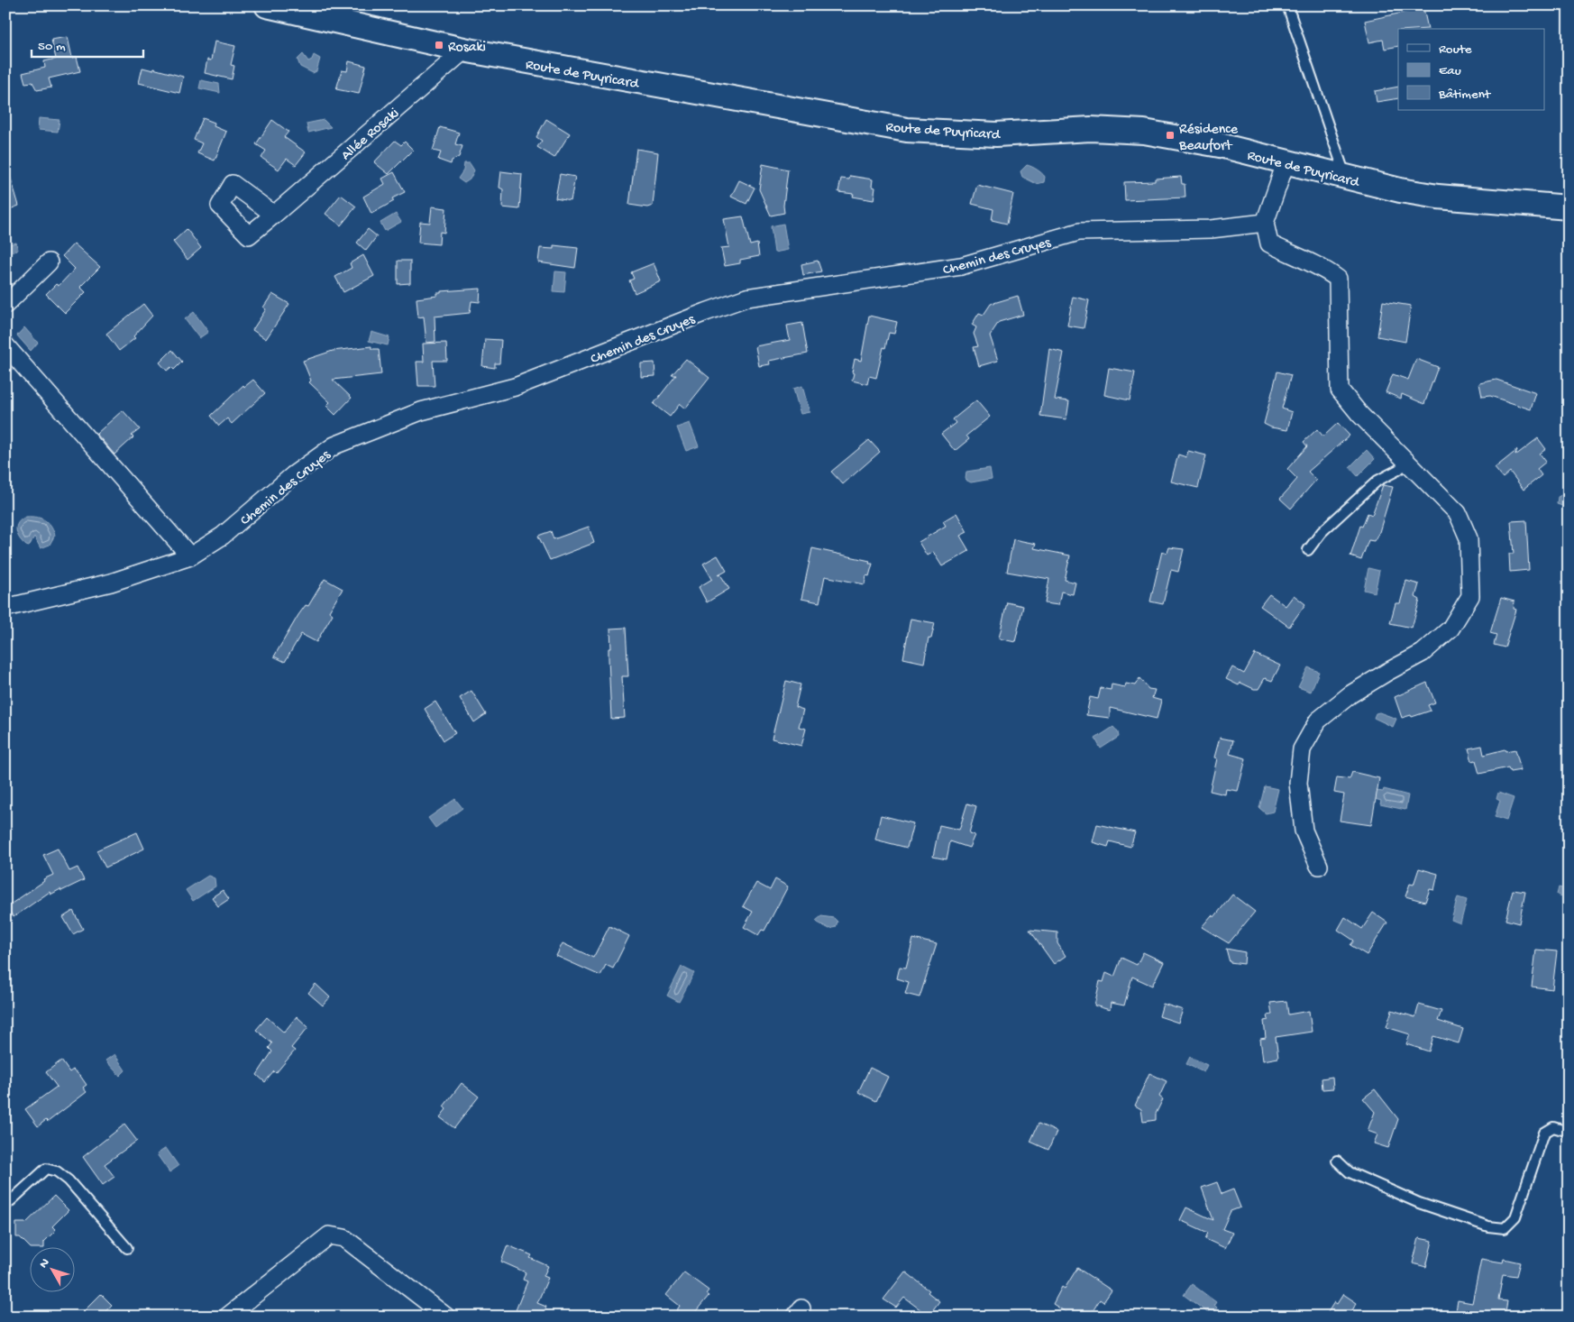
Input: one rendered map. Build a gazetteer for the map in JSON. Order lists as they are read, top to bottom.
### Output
{
  "streets": {
    "main road": ["Route de Puyricard"],
    "street": ["Allée Rosaki", "Chemin des Cruyes"]
  },
  "crossings": [
    ["Route de Puyricard", "Allée Rosaki"]
  ],
  "places": {
    "transit": ["Rosaki", "Résidence Beaufort"]
  },
  "legend": ["Route", "Eau", "Bâtiment"],
  "scale_bar": "50 m",
  "north": "top left"
}
